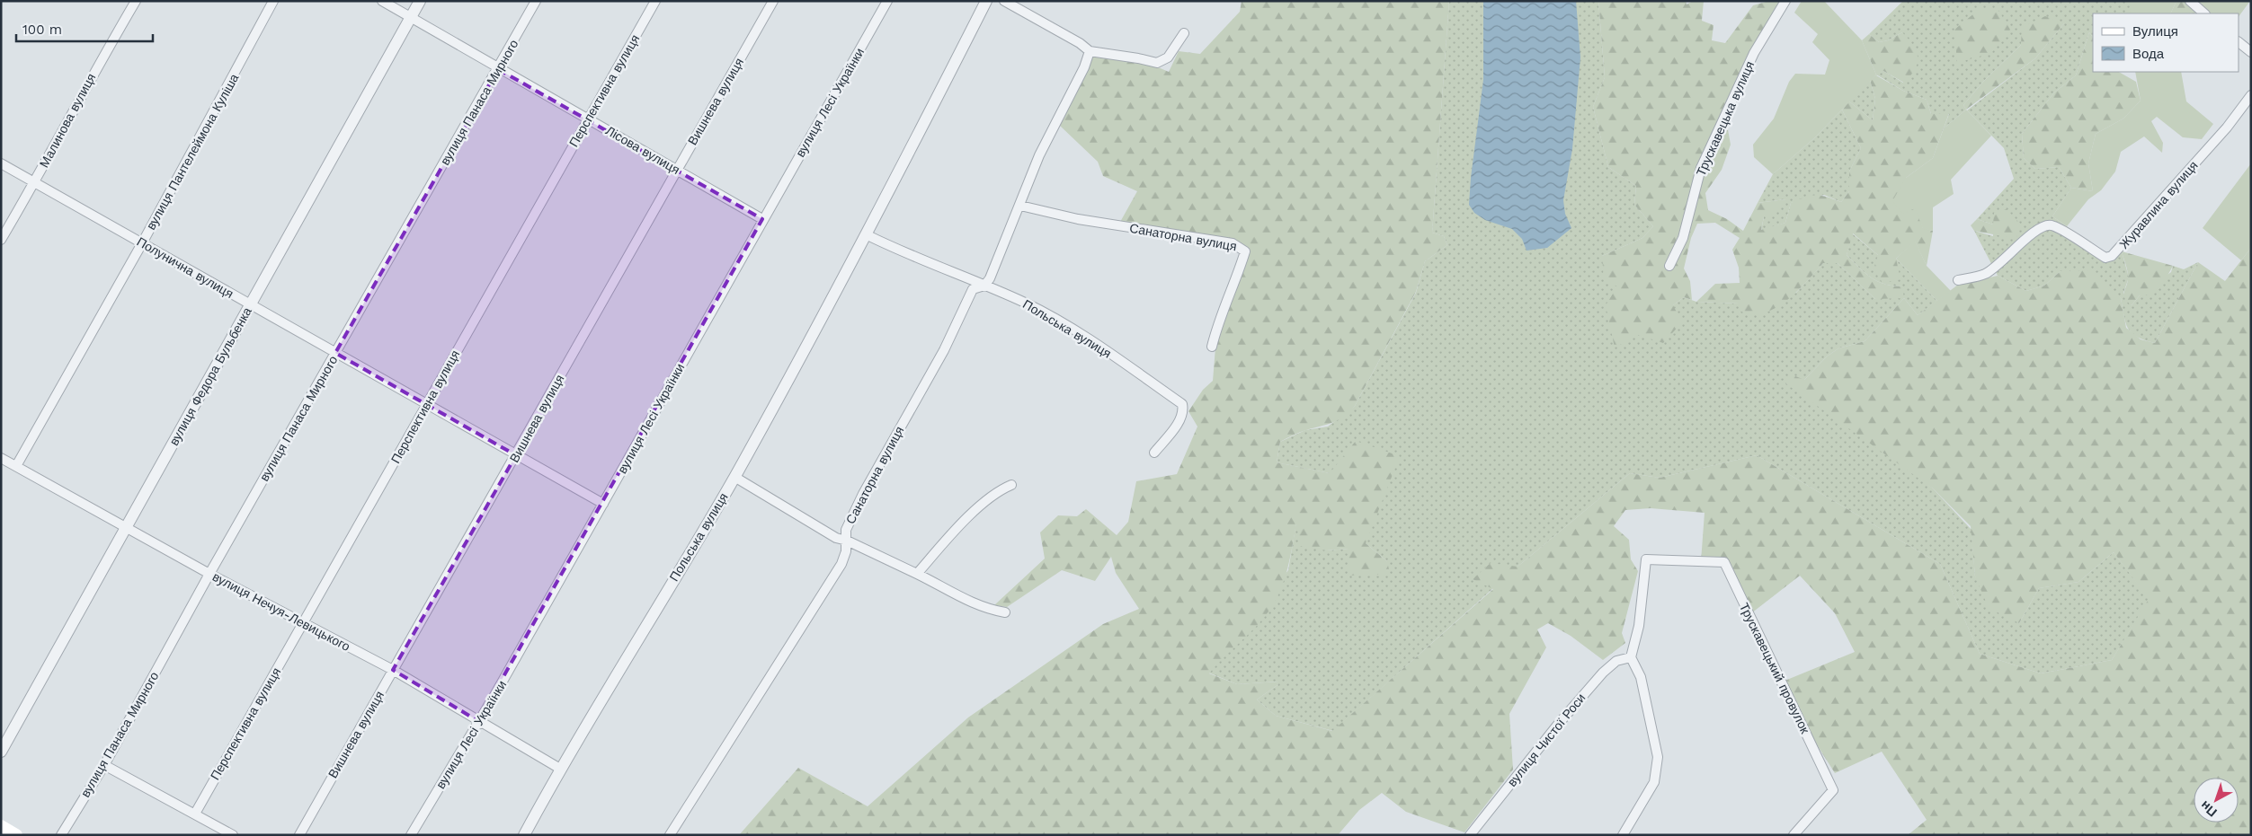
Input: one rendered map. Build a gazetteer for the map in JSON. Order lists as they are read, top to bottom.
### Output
{
  "streets": {
    "street": [
      "Перспективна вулиця",
      "Вишнева вулиця",
      "вулиця Панаса Мирного",
      "вулиця Лесі Українки",
      "Трускавецька вулиця",
      "Малинова вулиця",
      "Лісова вулиця",
      "вулиця Пантелеймона Куліша",
      "Журавлина вулиця",
      "Санаторна вулиця",
      "Полунична вулиця",
      "Польська вулиця",
      "вулиця Федора Бульбенка",
      "вулиця Нечуя-Левицького",
      "Трускавецький провулок",
      "вулиця Чистої Роси"
    ]
  },
  "crossings": [
    ["Перспективна вулиця", "Лісова вулиця"],
    ["Перспективна вулиця", "Полунична вулиця"],
    ["Перспективна вулиця", "вулиця Нечуя-Левицького"],
    ["Вишнева вулиця", "Лісова вулиця"],
    ["Вишнева вулиця", "Полунична вулиця"],
    ["Вишнева вулиця", "вулиця Нечуя-Левицького"],
    ["вулиця Панаса Мирного", "Лісова вулиця"],
    ["вулиця Панаса Мирного", "Полунична вулиця"],
    ["вулиця Панаса Мирного", "вулиця Нечуя-Левицького"],
    ["вулиця Лесі Українки", "Лісова вулиця"],
    ["вулиця Лесі Українки", "Полунична вулиця"],
    ["вулиця Лесі Українки", "вулиця Нечуя-Левицького"],
    ["Малинова вулиця", "Полунична вулиця"],
    ["Лісова вулиця", "вулиця Федора Бульбенка"],
    ["вулиця Пантелеймона Куліша", "Полунична вулиця"],
    ["вулиця Пантелеймона Куліша", "вулиця Нечуя-Левицького"],
    ["Санаторна вулиця", "Польська вулиця"],
    ["Полунична вулиця", "вулиця Федора Бульбенка"],
    ["Польська вулиця", "вулиця Нечуя-Левицького"],
    ["вулиця Федора Бульбенка", "вулиця Нечуя-Левицького"],
    ["Трускавецький провулок", "вулиця Чистої Роси"]
  ],
  "legend": ["Вулиця", "Вода"],
  "scale_bar": "100 m",
  "north": "bottom left"
}
